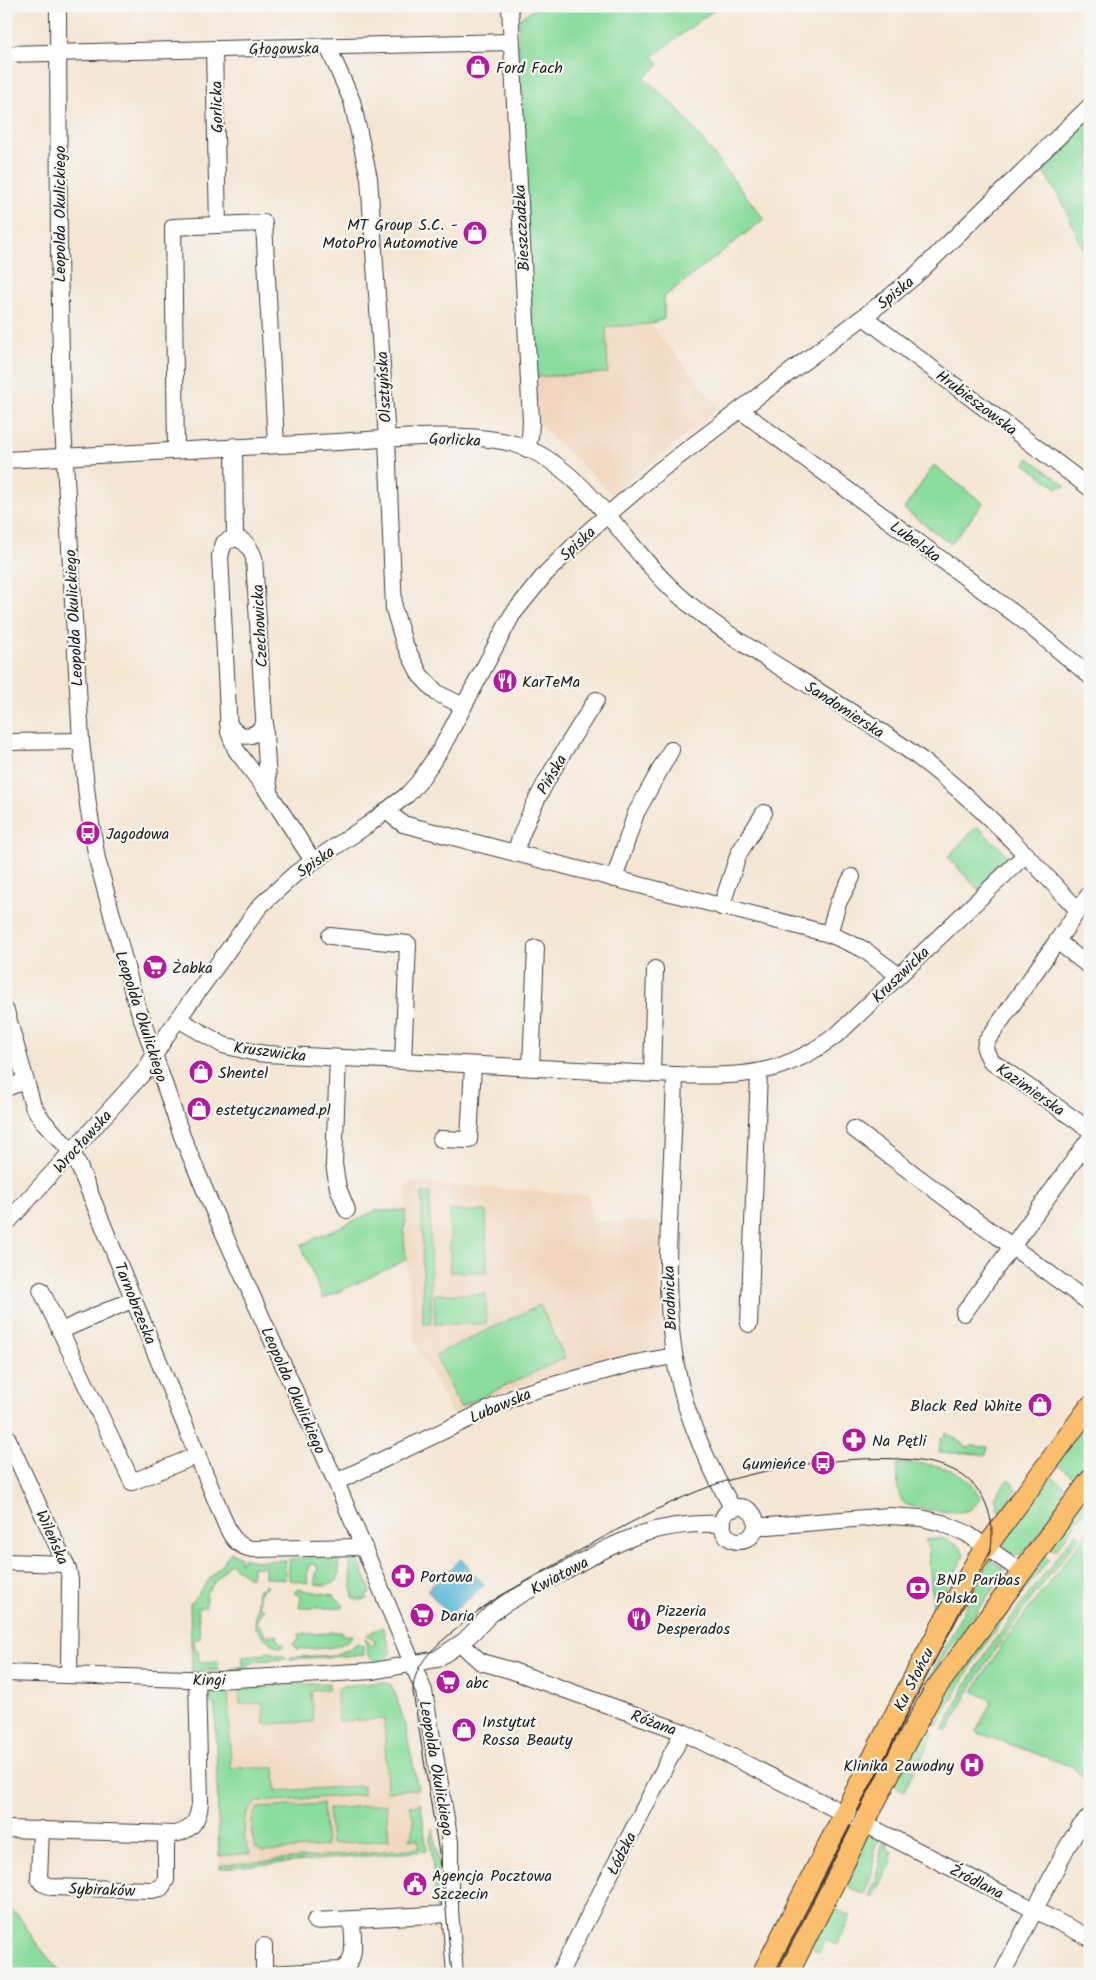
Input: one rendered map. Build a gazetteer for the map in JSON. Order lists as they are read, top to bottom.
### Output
{
  "streets": {
    "main road": ["Ku Słońcu"],
    "street": [
      "Głogowska",
      "Gorlicka",
      "Leopolda Okulickiego",
      "Bieszczadzka",
      "Spiska",
      "Olsztyńska",
      "Hrubieszowska",
      "Lubelska",
      "Czechowicka",
      "Sandomierska",
      "Pińska",
      "Kruszwicka",
      "Kazimierska",
      "Wrocławska",
      "Brodnicka",
      "Tarnobrzeska",
      "Lubawska",
      "Wileńska",
      "Kwiatowa",
      "Kingi",
      "Różana",
      "Łódzka",
      "Źródlana",
      "Sybiraków"
    ]
  },
  "crossings": [
    ["Głogowska", "Gorlicka"],
    ["Głogowska", "Leopolda Okulickiego"],
    ["Głogowska", "Bieszczadzka"],
    ["Głogowska", "Olsztyńska"],
    ["Gorlicka", "Leopolda Okulickiego"],
    ["Gorlicka", "Bieszczadzka"],
    ["Gorlicka", "Spiska"],
    ["Gorlicka", "Olsztyńska"],
    ["Gorlicka", "Sandomierska"],
    ["Leopolda Okulickiego", "Spiska"],
    ["Leopolda Okulickiego", "Wrocławska"],
    ["Leopolda Okulickiego", "Tarnobrzeska"],
    ["Leopolda Okulickiego", "Lubawska"],
    ["Leopolda Okulickiego", "Kwiatowa"],
    ["Leopolda Okulickiego", "Kingi"],
    ["Spiska", "Olsztyńska"],
    ["Spiska", "Hrubieszowska"],
    ["Spiska", "Lubelska"],
    ["Spiska", "Czechowicka"],
    ["Spiska", "Sandomierska"],
    ["Spiska", "Kruszwicka"],
    ["Spiska", "Wrocławska"],
    ["Sandomierska", "Kruszwicka"],
    ["Sandomierska", "Kazimierska"],
    ["Kruszwicka", "Brodnicka"],
    ["Wrocławska", "Tarnobrzeska"],
    ["Brodnicka", "Lubawska"],
    ["Brodnicka", "Kwiatowa"],
    ["Wileńska", "Kingi"],
    ["Kwiatowa", "Kingi"],
    ["Kwiatowa", "Różana"],
    ["Ku Słońcu", "Różana"],
    ["Ku Słońcu", "Źródlana"],
    ["Różana", "Łódzka"]
  ],
  "places": {
    "shop": [
      "Ford Fach",
      "MT Group S.C. - MotoPro Automotive",
      "Shentel",
      "estetycznamed.pl",
      "Black Red White",
      "Instytut Rossa Beauty"
    ],
    "restaurant": ["KarTeMa", "Pizzeria Desperados"],
    "bus stop": ["Jagodowa", "Gumieńce"],
    "supermarket": ["Żabka", "Daria", "abc"],
    "pharmacy": ["Na Pętli", "Portowa"],
    "bank": ["BNP Paribas Polska"],
    "hospital": ["Klinika Zawodny"],
    "public building": ["Agencja Pocztowa Szczecin"]
  }
}
